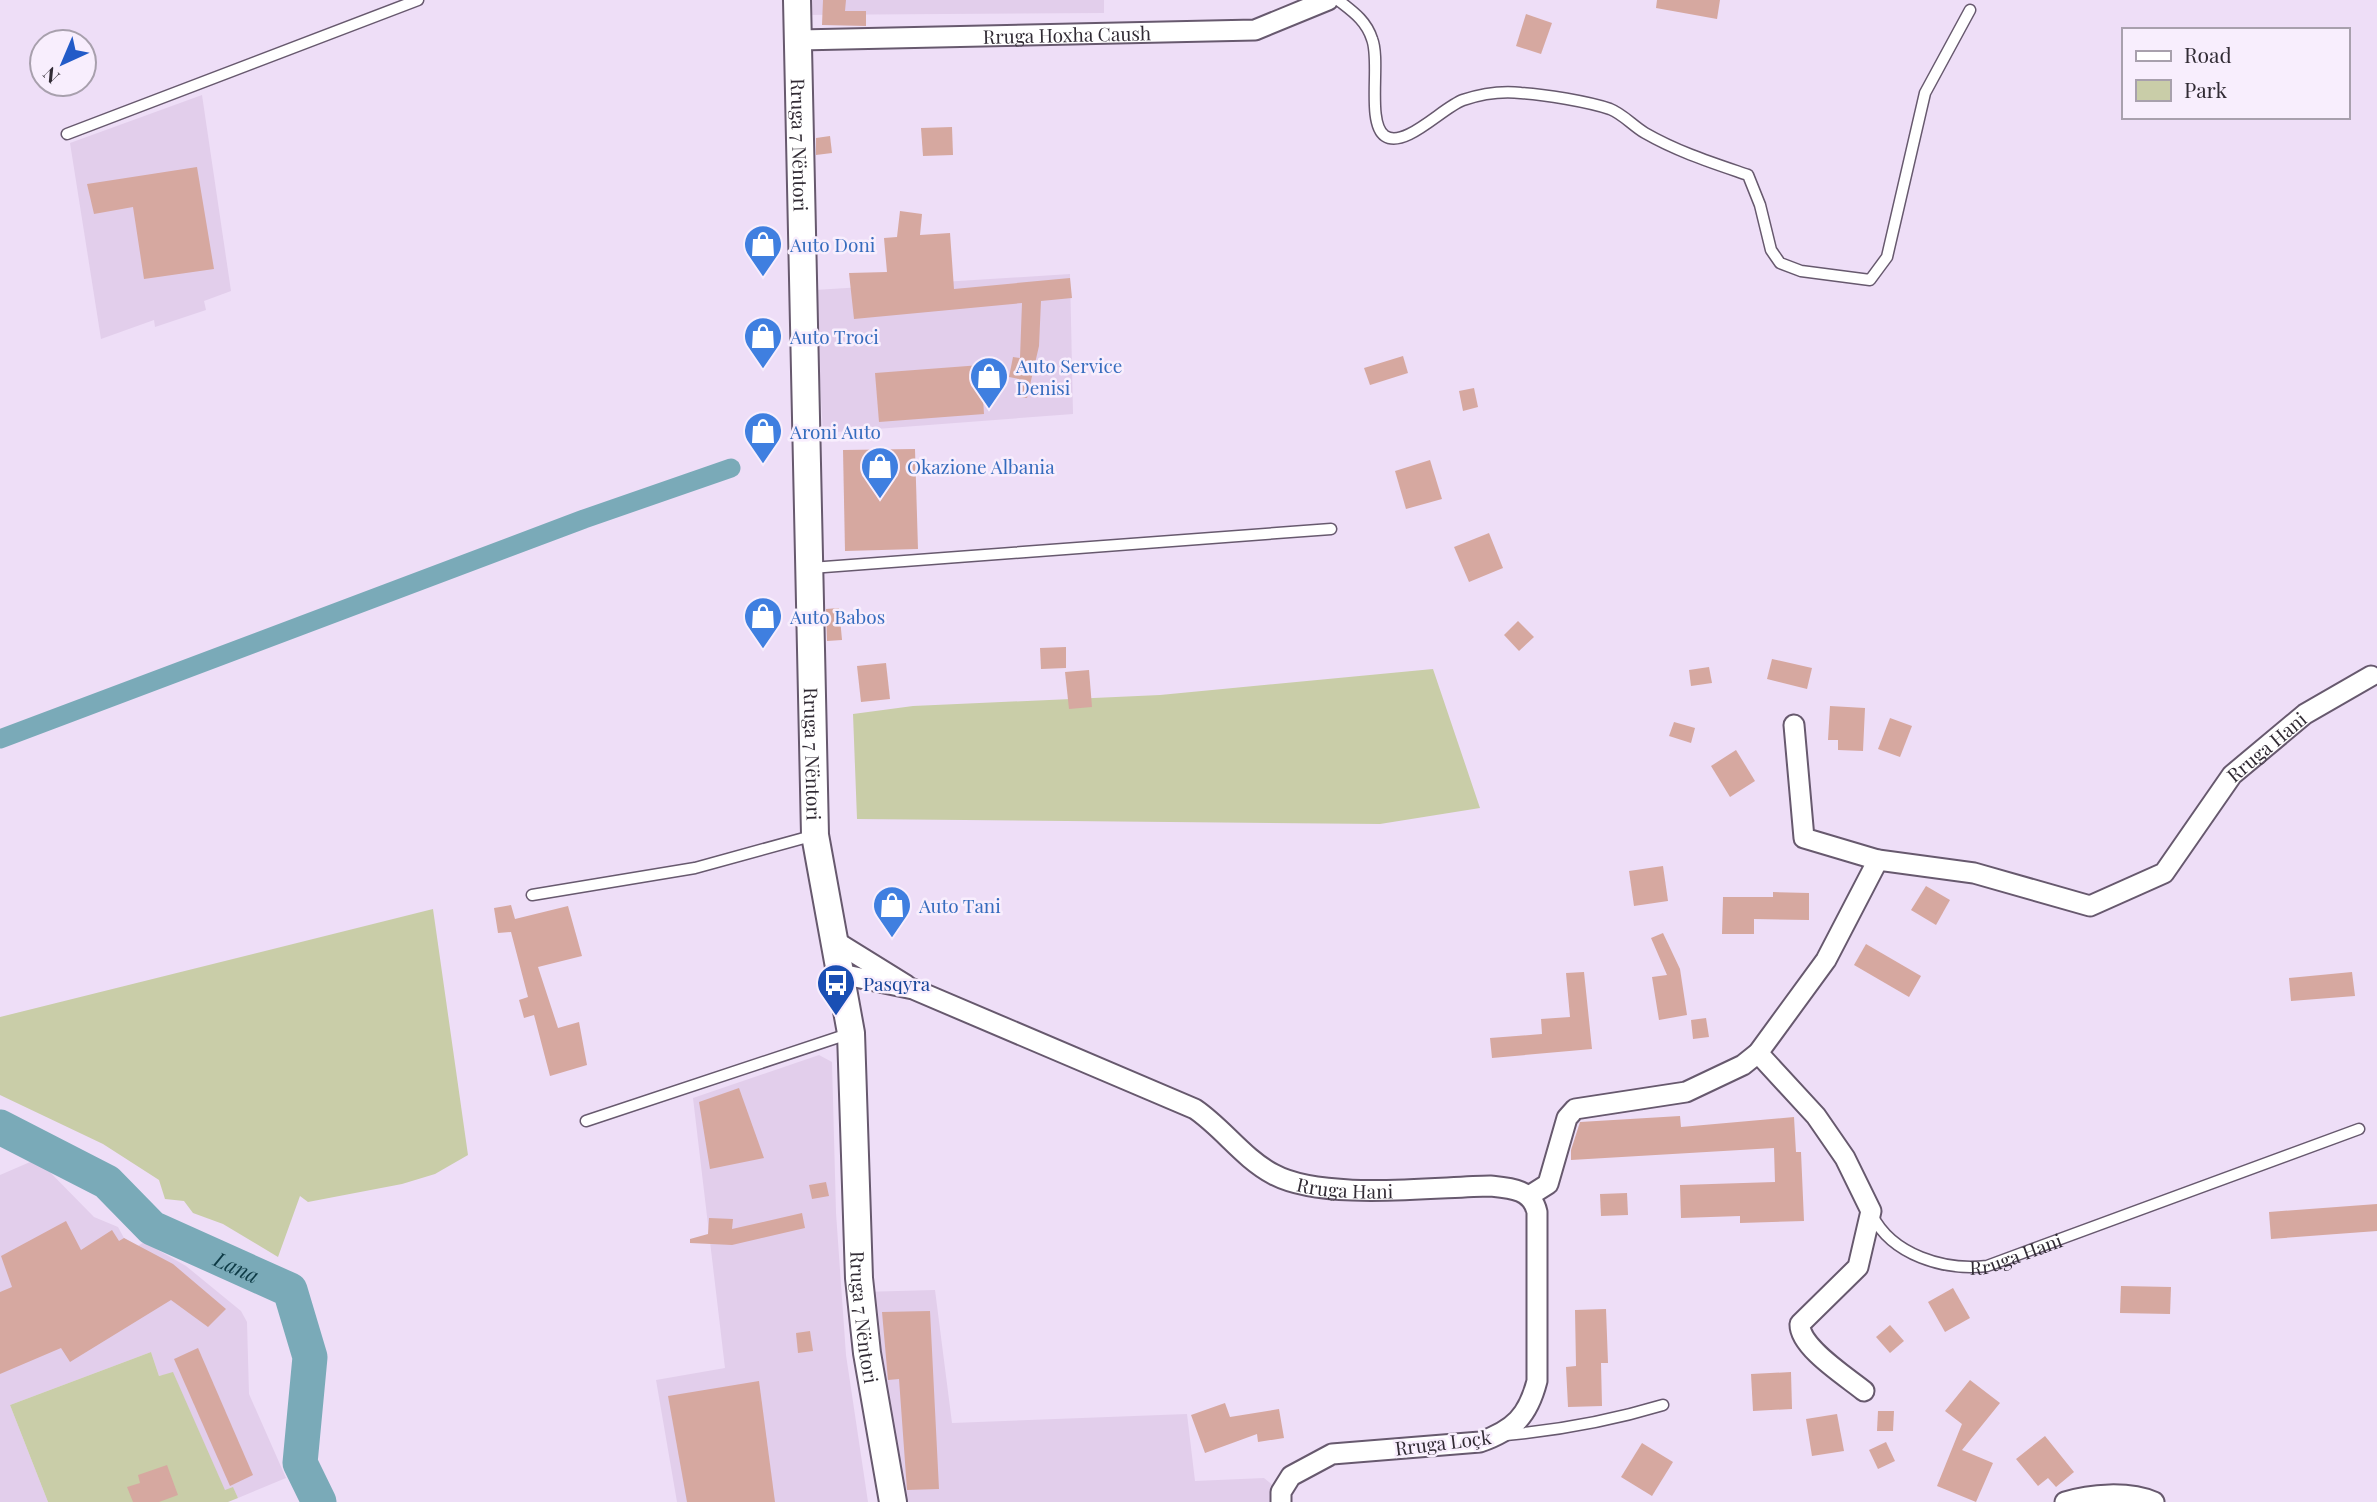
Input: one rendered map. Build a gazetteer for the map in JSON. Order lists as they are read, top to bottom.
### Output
{
  "streets": {
    "main road": ["Rruga 7 Nëntori"],
    "street": ["Rruga Hoxha Caush", "Rruga Hani", "Rruga Loçk"]
  },
  "crossings": [
    ["Rruga Hoxha Caush", "Rruga 7 Nëntori"],
    ["Rruga 7 Nëntori", "Rruga Hani"],
    ["Rruga Hani", "Rruga Loçk"]
  ],
  "water": ["Lana"],
  "places": {
    "shop": [
      "Auto Doni",
      "Auto Troci",
      "Auto Service Denisi",
      "Aroni Auto",
      "Okazione Albania",
      "Auto Babos",
      "Auto Tani"
    ],
    "bus stop": ["Pasqyra"]
  },
  "legend": ["Road", "Park"],
  "north": "bottom left"
}
